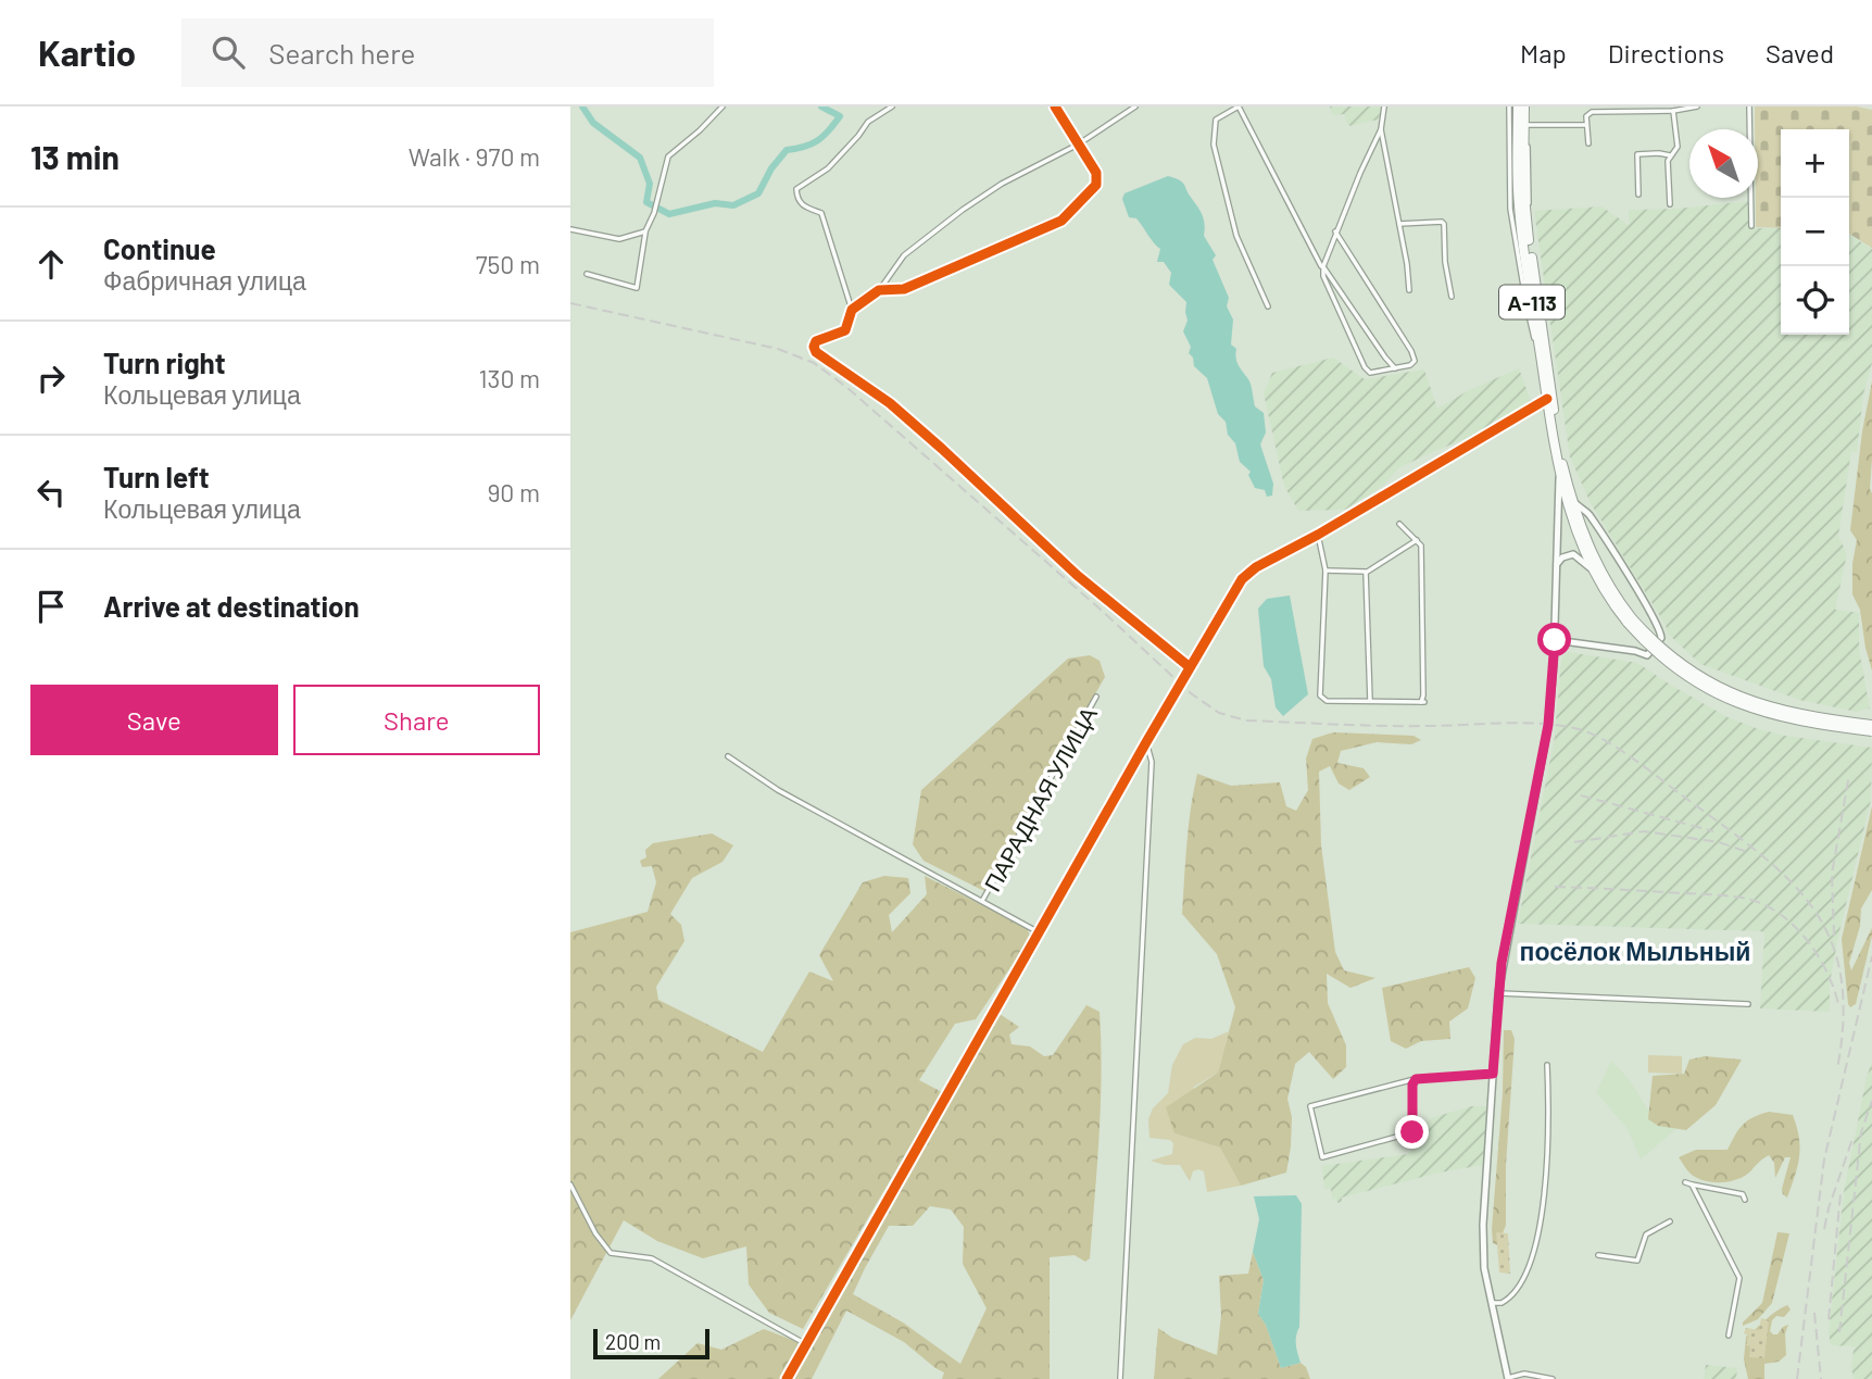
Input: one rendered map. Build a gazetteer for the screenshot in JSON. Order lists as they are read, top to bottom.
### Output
{
  "streets": {
    "highway": ["А-113"],
    "street": ["ПАРАДНАЯ УЛИЦА"]
  },
  "districts": ["посёлок Мыльный"],
  "scale_bar": "200 m",
  "north": "top left",
  "page": {
    "header": "Kartio",
    "search": "Search here",
    "nav": ["Map", "Directions", "Saved"],
    "heading": ["13 min", "Walk · 970 m"],
    "map_buttons": ["+", "−"],
    "list": [
      ["Continue", "Фабричная улица", "750 m"],
      ["Turn right", "Кольцевая улица", "130 m"],
      ["Turn left", "Кольцевая улица", "90 m"],
      "Arrive at destination"
    ],
    "buttons": ["Save", "Share"],
    "scale": "200 m"
  }
}
